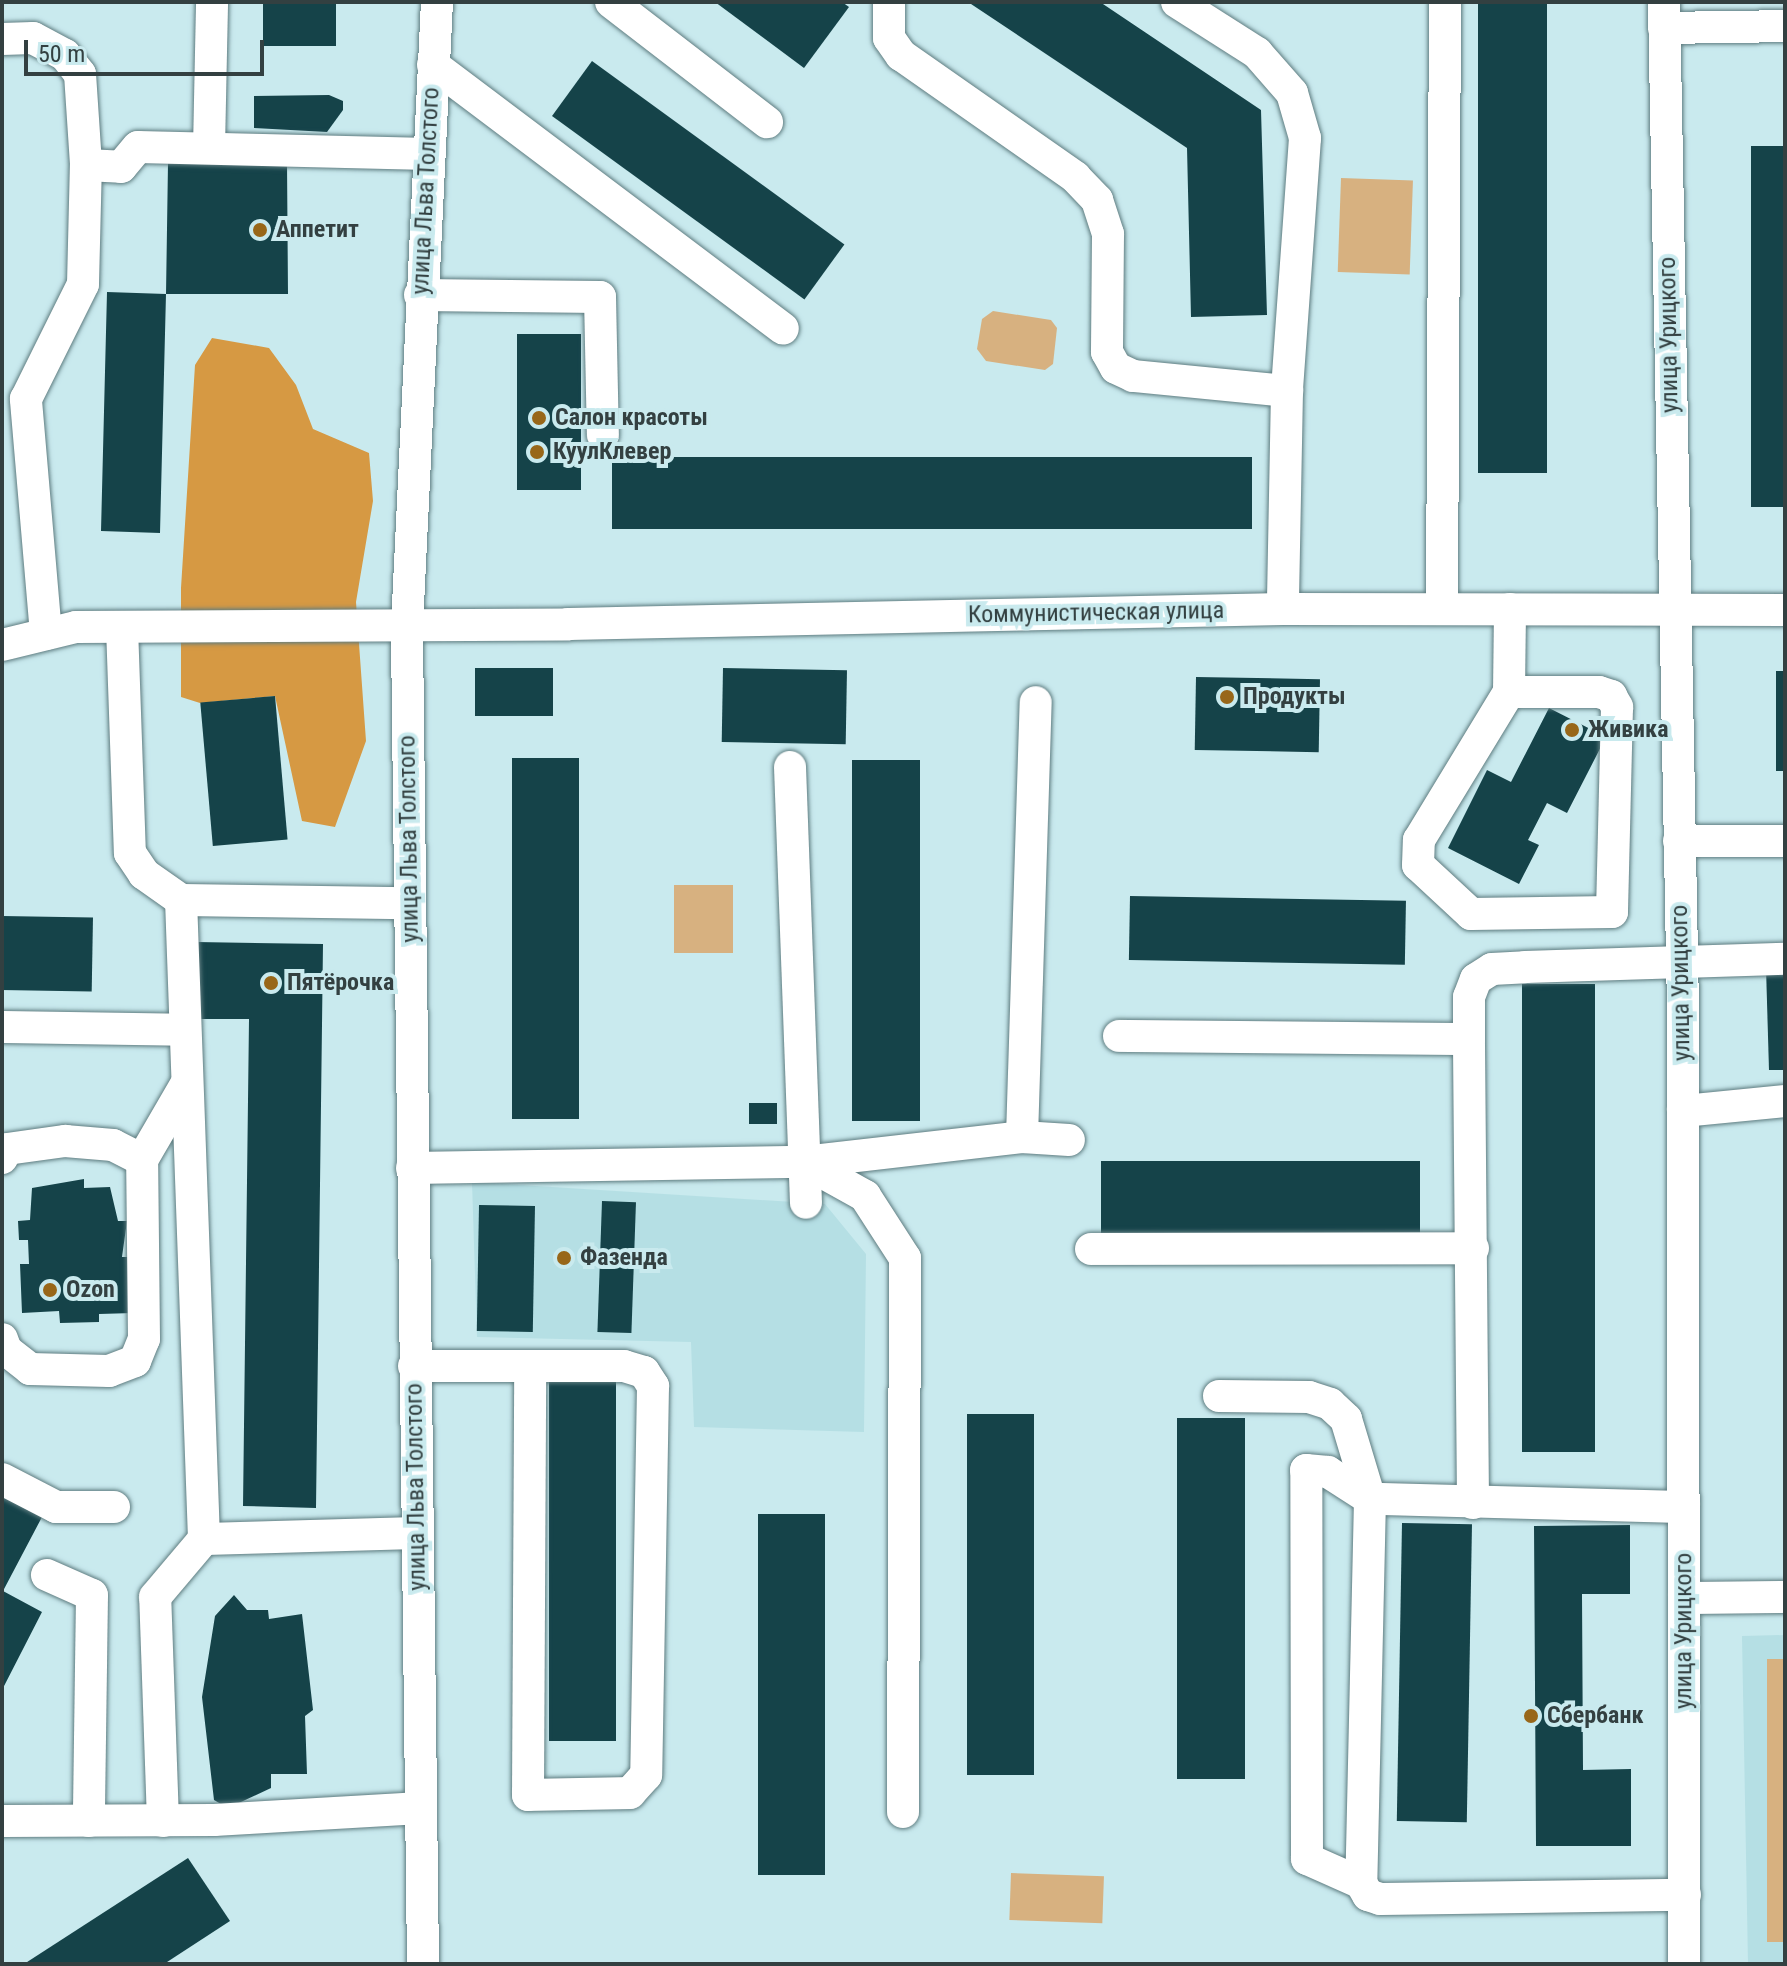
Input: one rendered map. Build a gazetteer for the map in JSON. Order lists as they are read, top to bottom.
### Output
{
  "streets": {
    "street": ["улица Льва Толстого", "улица Урицкого", "Коммунистическая улица"]
  },
  "crossings": [
    ["улица Льва Толстого", "Коммунистическая улица"],
    ["улица Урицкого", "Коммунистическая улица"]
  ],
  "places": [
    "Аппетит",
    "Салон красоты",
    "КуулКлевер",
    "Продукты",
    "Живика",
    "Пятёрочка",
    "Фазенда",
    "Ozon",
    "Сбербанк"
  ],
  "scale_bar": "50 m"
}
